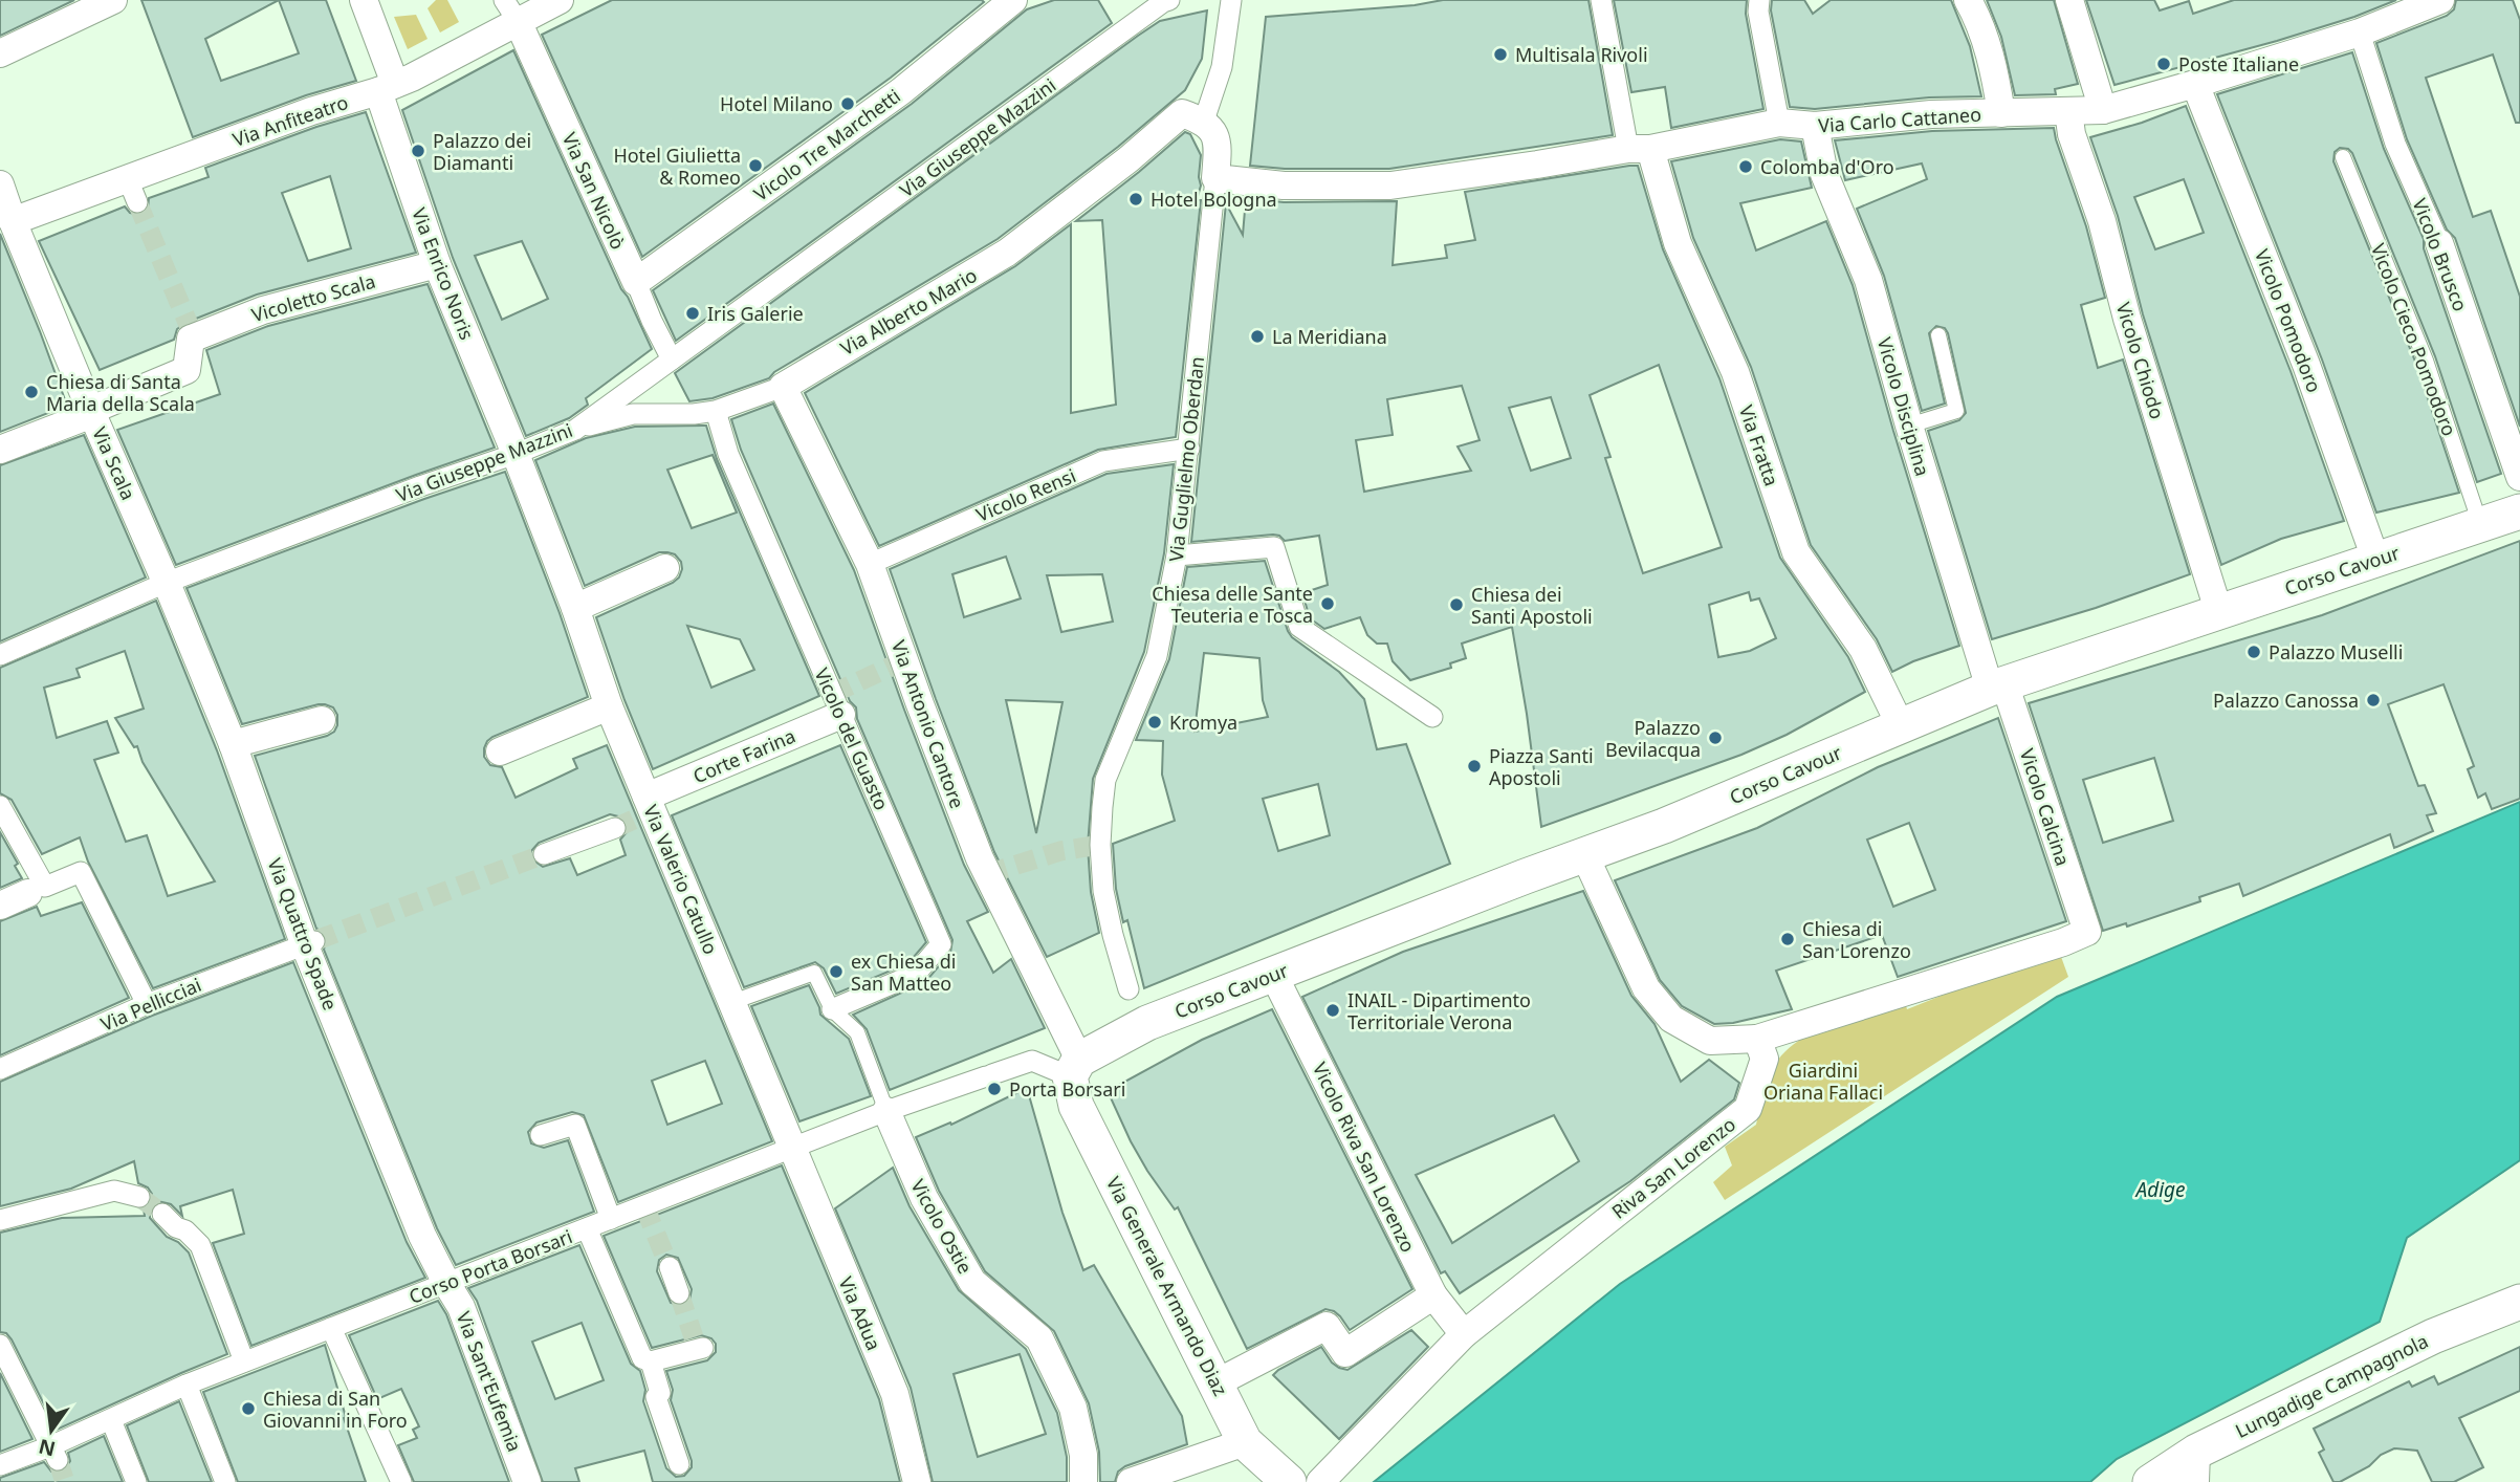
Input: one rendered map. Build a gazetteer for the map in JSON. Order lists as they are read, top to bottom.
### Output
{
  "streets": {
    "street": [
      "Via Carlo Cattaneo",
      "Via Anfiteatro",
      "Via Giuseppe Mazzini",
      "Vicolo Tre Marchetti",
      "Via San Nicolò",
      "Vicolo Brusco",
      "Via Enrico Noris",
      "Vicoletto Scala",
      "Via Alberto Mario",
      "Vicolo Pomodoro",
      "Vicolo Chiodo",
      "Vicolo Disciplina",
      "Via Fratta",
      "Via Guglielmo Oberdan",
      "Via Scala",
      "Vicolo Rensi",
      "Corso Cavour",
      "Via Antonio Cantore",
      "Vicolo del Guasto",
      "Corte Farina",
      "Vicolo Calcina",
      "Via Valerio Catullo",
      "Via Quattro Spade",
      "Via Pellicciai",
      "Vicolo Riva San Lorenzo",
      "Riva San Lorenzo",
      "Vicolo Ostie",
      "Corso Porta Borsari",
      "Via Generale Armando Diaz",
      "Via Adua",
      "Via Sant'Eufemia",
      "Lungadige Campagnola"
    ],
    "lane": ["Vicolo Cieco Pomodoro"]
  },
  "crossings": [
    ["Via Carlo Cattaneo", "Vicolo Brusco"],
    ["Via Carlo Cattaneo", "Vicolo Pomodoro"],
    ["Via Carlo Cattaneo", "Vicolo Chiodo"],
    ["Via Carlo Cattaneo", "Vicolo Disciplina"],
    ["Via Carlo Cattaneo", "Via Fratta"],
    ["Via Carlo Cattaneo", "Via Guglielmo Oberdan"],
    ["Via Anfiteatro", "Via San Nicolò"],
    ["Via Anfiteatro", "Via Enrico Noris"],
    ["Via Anfiteatro", "Via Scala"],
    ["Via Giuseppe Mazzini", "Via San Nicolò"],
    ["Via Giuseppe Mazzini", "Via Enrico Noris"],
    ["Via Giuseppe Mazzini", "Via Alberto Mario"],
    ["Via Giuseppe Mazzini", "Via Scala"],
    ["Via Giuseppe Mazzini", "Via Valerio Catullo"],
    ["Via Giuseppe Mazzini", "Via Quattro Spade"],
    ["Vicolo Tre Marchetti", "Via San Nicolò"],
    ["Via Enrico Noris", "Vicoletto Scala"],
    ["Via Enrico Noris", "Via Valerio Catullo"],
    ["Vicoletto Scala", "Via Scala"],
    ["Via Alberto Mario", "Via Antonio Cantore"],
    ["Via Alberto Mario", "Vicolo del Guasto"],
    ["Vicolo Pomodoro", "Corso Cavour"],
    ["Vicolo Cieco Pomodoro", "Corso Cavour"],
    ["Vicolo Chiodo", "Corso Cavour"],
    ["Vicolo Disciplina", "Corso Cavour"],
    ["Vicolo Disciplina", "Vicolo Calcina"],
    ["Via Fratta", "Corso Cavour"],
    ["Via Guglielmo Oberdan", "Vicolo Rensi"],
    ["Via Scala", "Via Quattro Spade"],
    ["Vicolo Rensi", "Via Antonio Cantore"],
    ["Corso Cavour", "Via Antonio Cantore"],
    ["Corso Cavour", "Vicolo Calcina"],
    ["Corso Cavour", "Vicolo Riva San Lorenzo"],
    ["Corso Cavour", "Corso Porta Borsari"],
    ["Corso Cavour", "Via Generale Armando Diaz"],
    ["Via Antonio Cantore", "Corso Porta Borsari"],
    ["Via Antonio Cantore", "Via Generale Armando Diaz"],
    ["Vicolo del Guasto", "Corte Farina"],
    ["Corte Farina", "Via Valerio Catullo"],
    ["Vicolo Calcina", "Riva San Lorenzo"],
    ["Via Valerio Catullo", "Corso Porta Borsari"],
    ["Via Valerio Catullo", "Via Adua"],
    ["Via Quattro Spade", "Via Pellicciai"],
    ["Via Quattro Spade", "Corso Porta Borsari"],
    ["Via Quattro Spade", "Via Sant'Eufemia"],
    ["Vicolo Riva San Lorenzo", "Riva San Lorenzo"],
    ["Vicolo Ostie", "Corso Porta Borsari"],
    ["Corso Porta Borsari", "Via Generale Armando Diaz"],
    ["Corso Porta Borsari", "Via Adua"],
    ["Corso Porta Borsari", "Via Sant'Eufemia"]
  ],
  "water": ["Adige"],
  "parks": ["Giardini Oriana Fallaci"],
  "places": [
    "Multisala Rivoli",
    "Poste Italiane",
    "Hotel Milano",
    "Palazzo dei Diamanti",
    "Hotel Giulietta & Romeo",
    "Colomba d'Oro",
    "Hotel Bologna",
    "Iris Galerie",
    "La Meridiana",
    "Chiesa di Santa Maria della Scala",
    "Chiesa delle Sante Teuteria e Tosca",
    "Chiesa dei Santi Apostoli",
    "Palazzo Muselli",
    "Palazzo Canossa",
    "Kromya",
    "Palazzo Bevilacqua",
    "Piazza Santi Apostoli",
    "Chiesa di San Lorenzo",
    "ex Chiesa di San Matteo",
    "INAIL - Dipartimento Territoriale Verona",
    "Porta Borsari",
    "Chiesa di San Giovanni in Foro"
  ],
  "north": "bottom"
}
